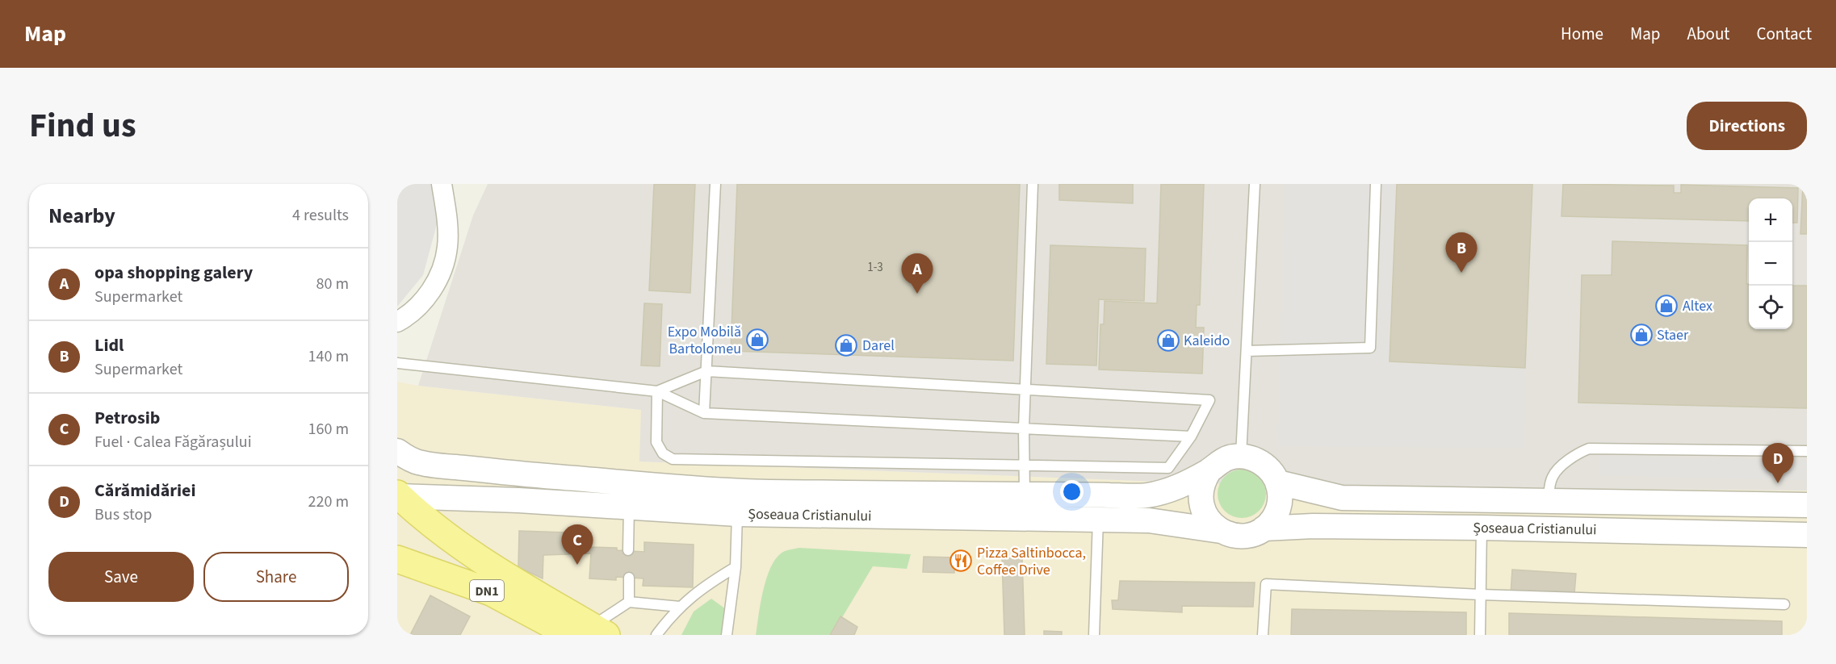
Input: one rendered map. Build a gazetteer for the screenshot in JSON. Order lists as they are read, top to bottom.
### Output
{
  "streets": {
    "main road": ["DN1"],
    "street": ["Șoseaua Cristianului"]
  },
  "crossings": [
    ["Șoseaua Cristianului", "DN1"]
  ],
  "places": {
    "shop": [
      "Altex",
      "Staer",
      "Expo Mobilă Bartolomeu",
      "Kaleido",
      "Darel"
    ],
    "restaurant": ["Pizza Saltinbocca, Coffee Drive"]
  },
  "house_numbers": ["1-3"],
  "page": {
    "header": "Map",
    "nav": [
      "Home",
      "Map",
      "About",
      "Contact"
    ],
    "title": "Find us",
    "buttons": [
      "Directions",
      ["Save", "Share"]
    ],
    "heading": ["Nearby", "4 results"],
    "map_buttons": ["+", "−"],
    "pins": [
      "B",
      "A",
      "D",
      "C"
    ],
    "list": [
      {
        "mark": "A",
        "name": "opa shopping galery",
        "note": "Supermarket",
        "value": "80 m"
      },
      {
        "mark": "B",
        "name": "Lidl",
        "note": "Supermarket",
        "value": "140 m"
      },
      {
        "mark": "C",
        "name": "Petrosib",
        "note": "Fuel · Calea Făgărașului",
        "value": "160 m"
      },
      {
        "mark": "D",
        "name": "Cărămidăriei",
        "note": "Bus stop",
        "value": "220 m"
      }
    ]
  }
}
